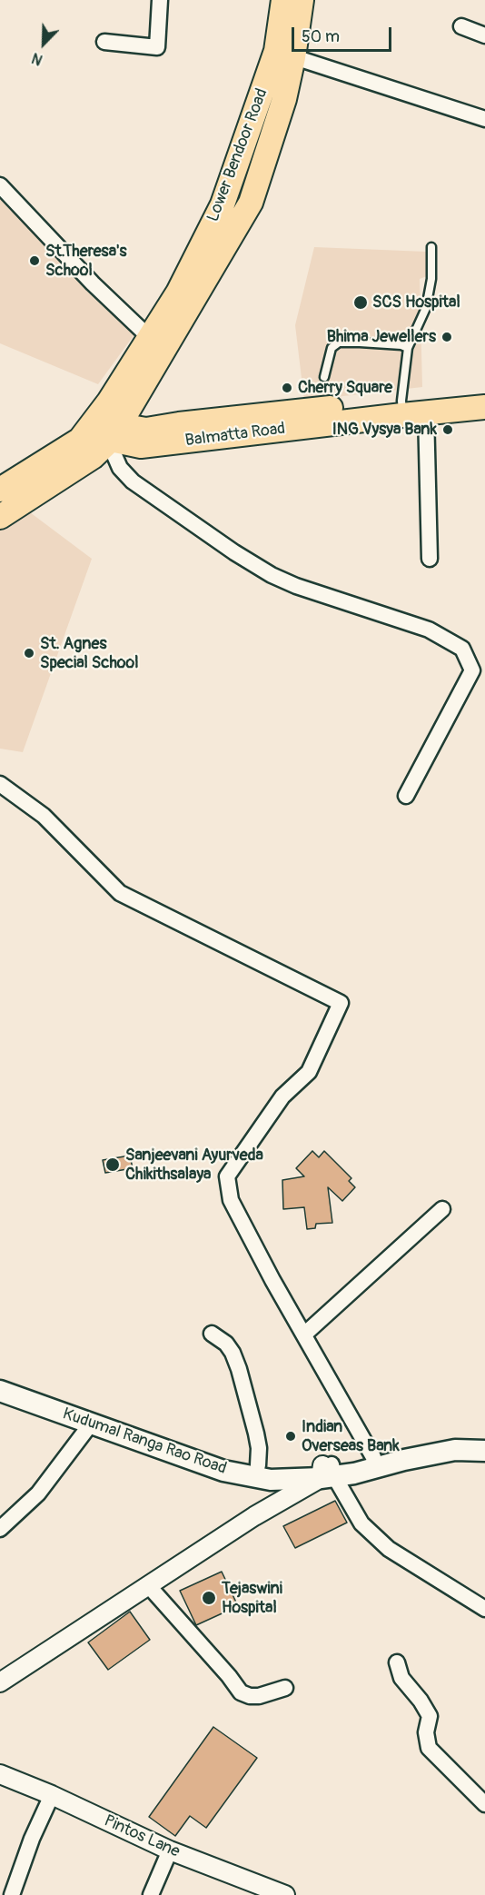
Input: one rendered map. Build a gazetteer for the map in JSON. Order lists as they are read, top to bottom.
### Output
{
  "streets": {
    "main road": ["Lower Bendoor Road", "Balmatta Road", "Kudumal Ranga Rao Road"],
    "street": ["Pintos Lane"]
  },
  "crossings": [
    ["Lower Bendoor Road", "Balmatta Road"]
  ],
  "places": [
    "St.Theresa's School",
    "SCS Hospital",
    "Bhima Jewellers",
    "Cherry Square",
    "ING Vysya Bank",
    "St. Agnes Special School",
    "Sanjeevani Ayurveda Chikithsalaya",
    "Indian Overseas Bank",
    "Tejaswini Hospital"
  ],
  "scale_bar": "50 m",
  "north": "bottom left"
}
